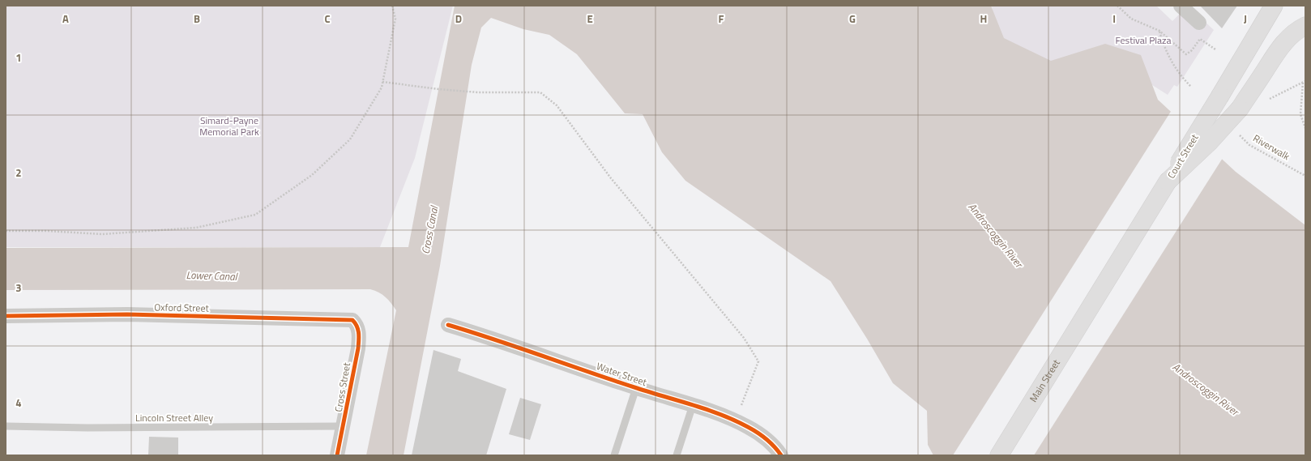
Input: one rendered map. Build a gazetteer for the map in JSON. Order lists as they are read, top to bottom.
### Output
{
  "streets": {
    "highway": ["Court Street", "Main Street"],
    "street": ["Oxford Street", "Water Street", "Cross Street"],
    "lane": ["Lincoln Street Alley"],
    "path": ["Riverwalk"]
  },
  "crossings": [
    ["Court Street", "Main Street"],
    ["Oxford Street", "Cross Street"],
    ["Cross Street", "Lincoln Street Alley"]
  ],
  "water": ["Cross Canal", "Androscoggin River", "Lower Canal"],
  "parks": ["Festival Plaza", "Simard-Payne Memorial Park"],
  "grid": {
    "columns": [
      "A",
      "B",
      "C",
      "D",
      "E",
      "F",
      "G",
      "H",
      "I",
      "J"
    ],
    "rows": [
      "1",
      "2",
      "3",
      "4"
    ]
  }
}
